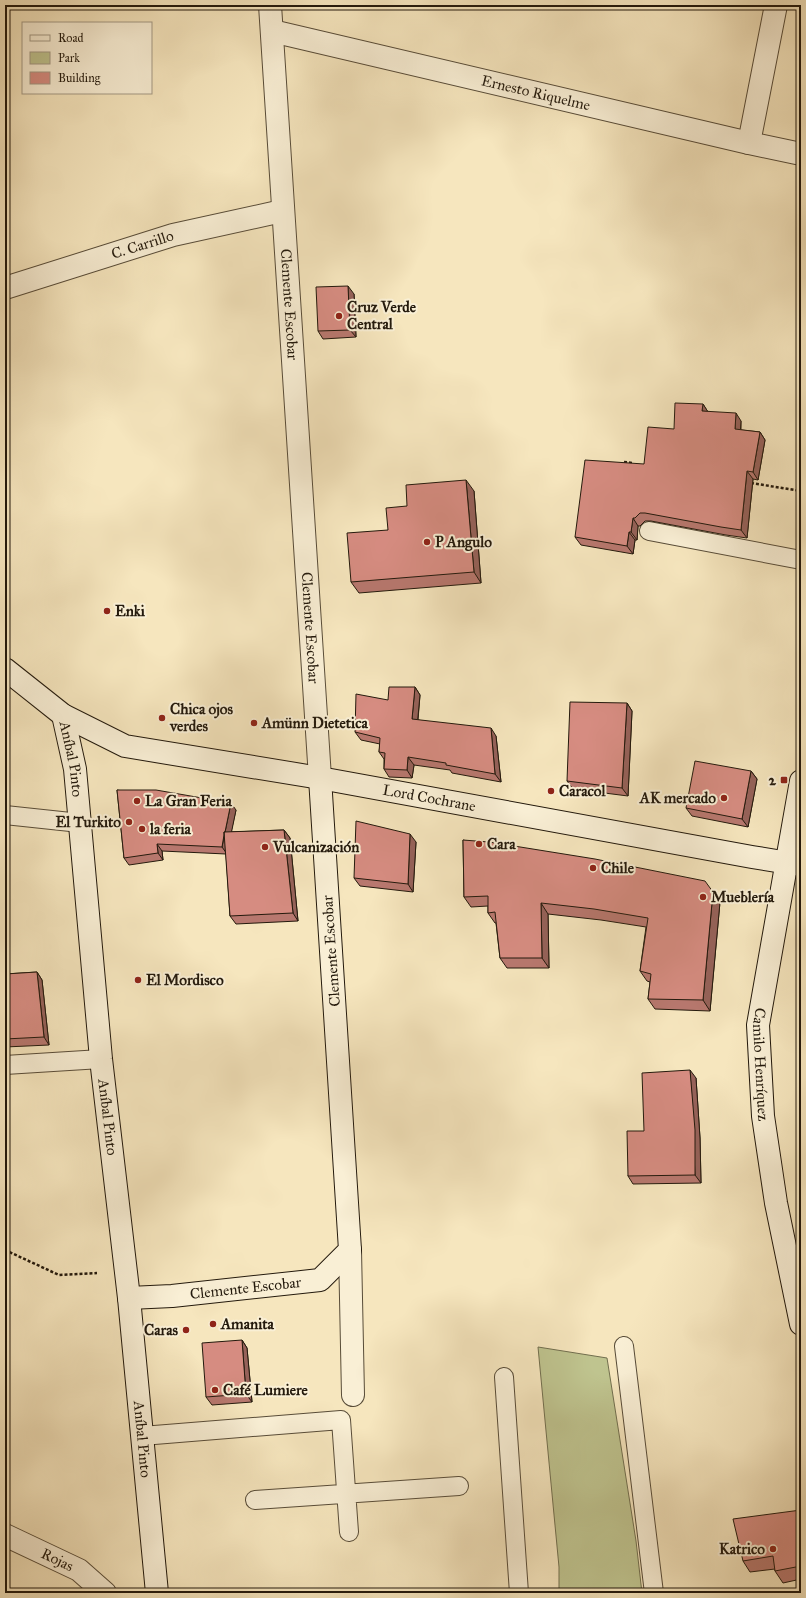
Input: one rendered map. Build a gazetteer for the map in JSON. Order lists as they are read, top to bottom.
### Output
{
  "streets": {
    "street": [
      "Ernesto Riquelme",
      "C. Carrillo",
      "Clemente Escobar",
      "Aníbal Pinto",
      "Lord Cochrane",
      "Camilo Henríquez",
      "Rojas"
    ]
  },
  "crossings": [
    ["Ernesto Riquelme", "Clemente Escobar"],
    ["C. Carrillo", "Clemente Escobar"],
    ["Clemente Escobar", "Aníbal Pinto"],
    ["Clemente Escobar", "Lord Cochrane"],
    ["Aníbal Pinto", "Lord Cochrane"],
    ["Lord Cochrane", "Camilo Henríquez"]
  ],
  "places": {
    "other": [
      "Cruz Verde Central",
      "P Angulo",
      "Enki",
      "Chica ojos verdes",
      "Amünn Dietetica",
      "Caracol",
      "AK mercado",
      "La Gran Feria",
      "El Turkito",
      "la feria",
      "Cara",
      "Vulcanización",
      "Chile",
      "Mueblería",
      "El Mordisco",
      "Amanita",
      "Caras",
      "Café Lumiere",
      "Katrico"
    ],
    "transit": ["2"]
  },
  "legend": ["Road", "Park", "Building"]
}
